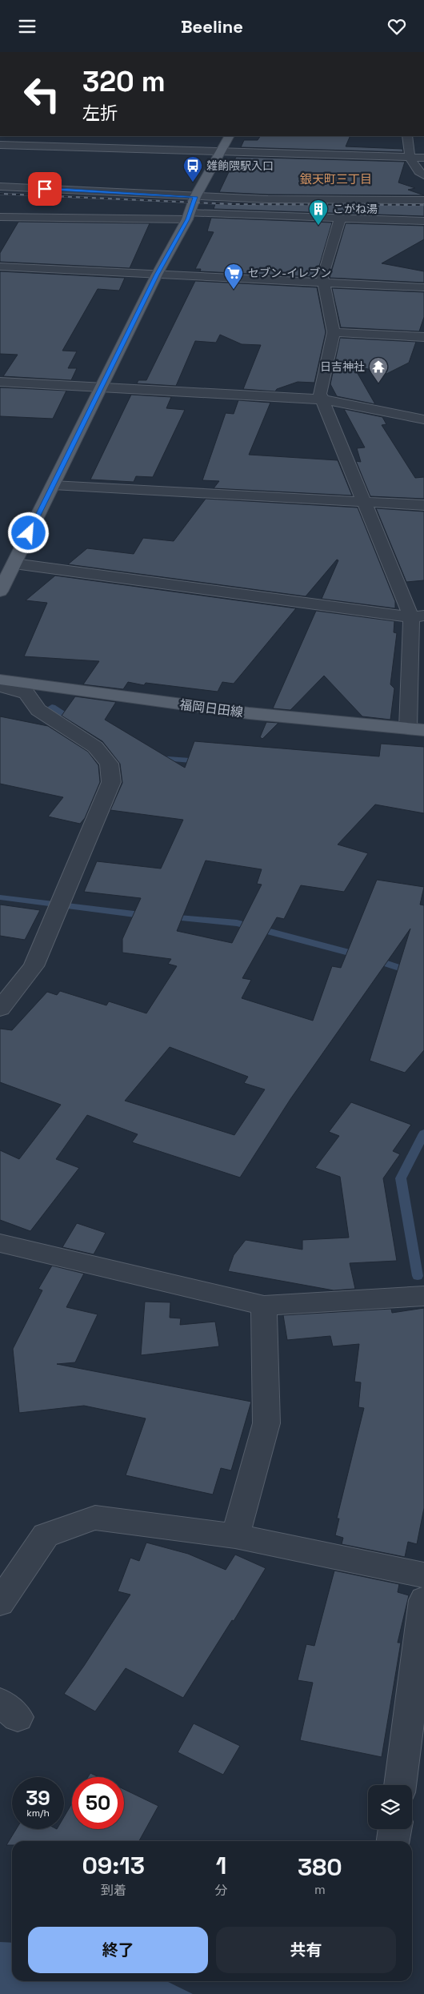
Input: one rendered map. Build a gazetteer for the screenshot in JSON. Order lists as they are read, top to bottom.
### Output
{
  "streets": {
    "main road": ["福岡日田線"]
  },
  "districts": ["銀天町三丁目"],
  "places": {
    "bus stop": ["雑餉隈駅入口"],
    "building": ["こがね湯"],
    "supermarket": ["セブン-イレブン"],
    "temple": ["日吉神社"]
  },
  "page": {
    "header": "Beeline",
    "turn": ["320 m", "左折"],
    "speed": "39 km/h",
    "limit": "50",
    "eta": [
      "09:13",
      "到着",
      "1",
      "分",
      "380",
      "m"
    ],
    "buttons": ["終了", "共有"]
  }
}
